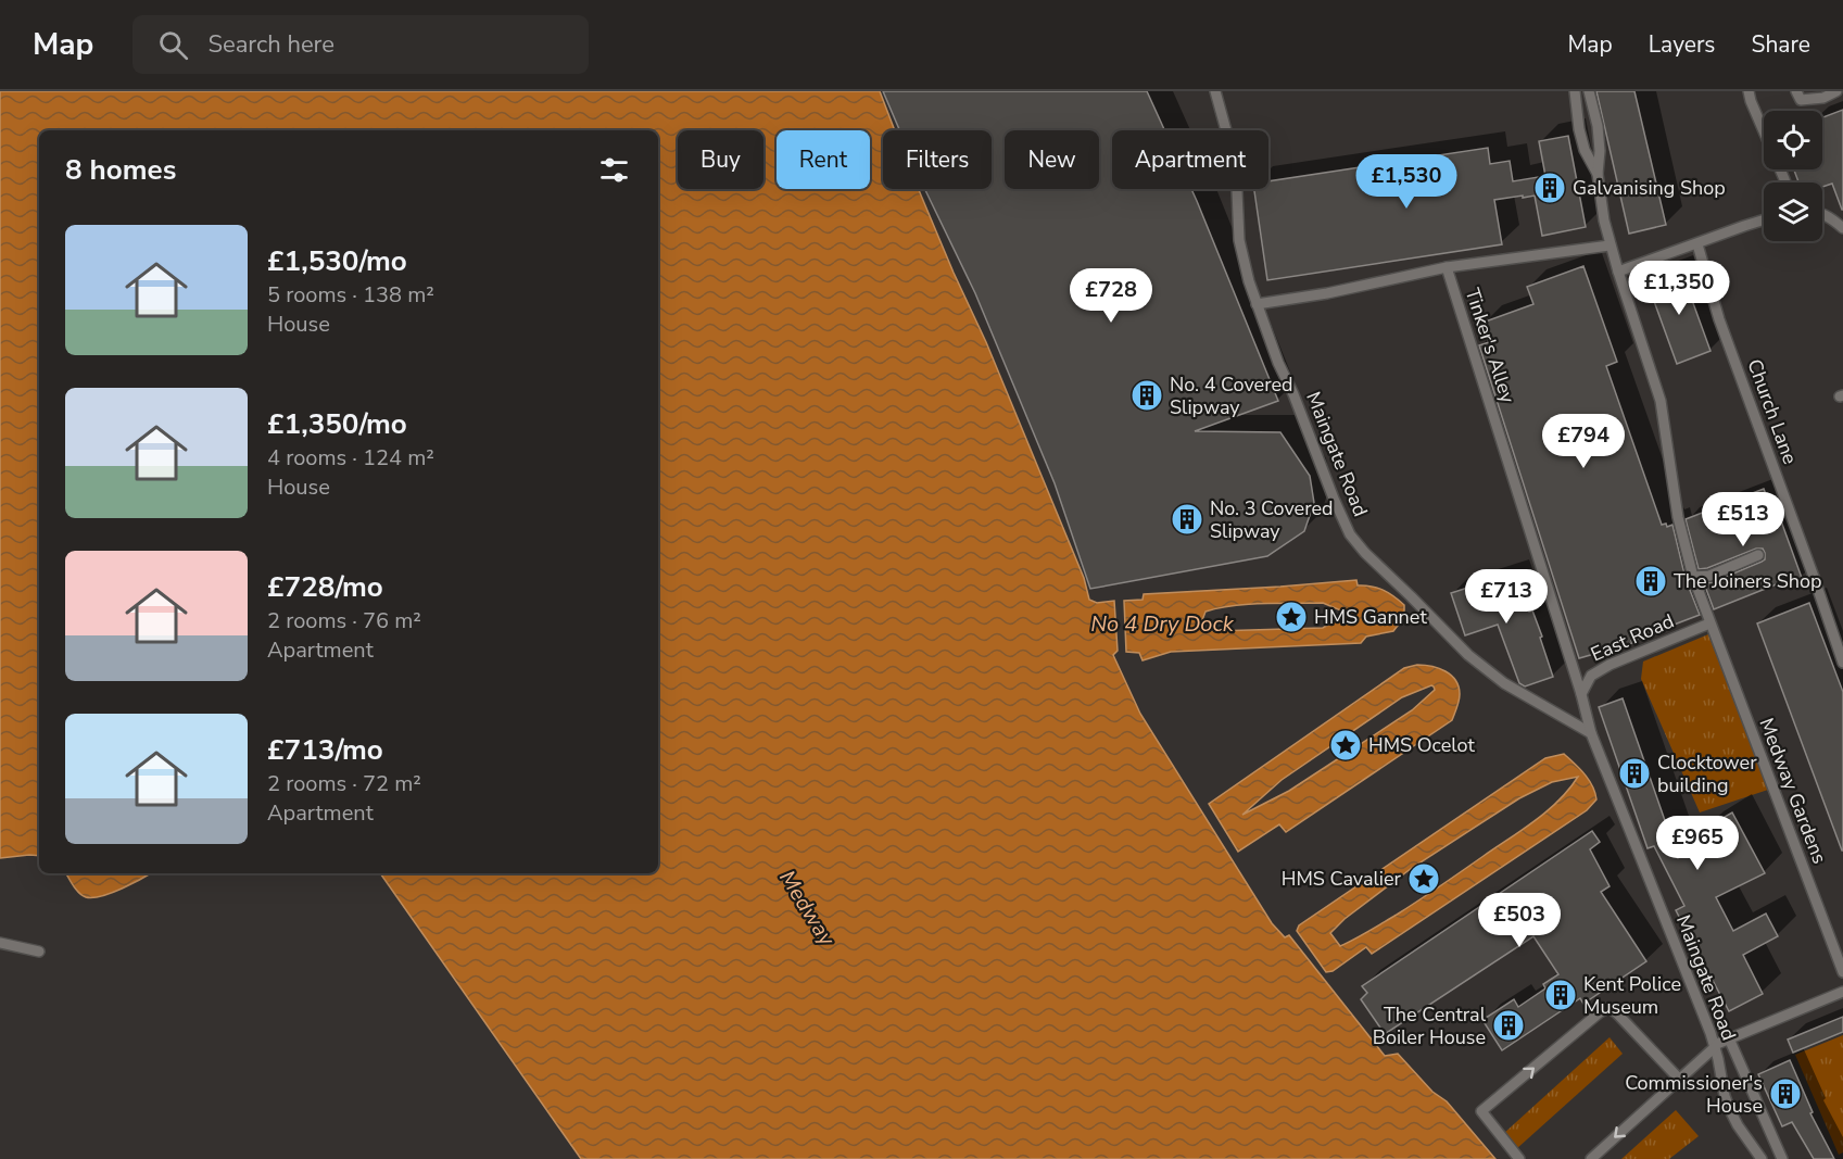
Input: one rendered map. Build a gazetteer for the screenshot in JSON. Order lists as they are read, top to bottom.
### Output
{
  "streets": {
    "lane": [
      "Tinker's Alley",
      "Church Lane",
      "Maingate Road",
      "East Road",
      "Medway Gardens"
    ]
  },
  "crossings": [
    ["Tinker's Alley", "East Road"],
    ["East Road", "Medway Gardens"]
  ],
  "water": ["No 4 Dry Dock", "Medway"],
  "places": {
    "building": [
      "Galvanising Shop",
      "No. 4 Covered Slipway",
      "No. 3 Covered Slipway",
      "The Joiners Shop",
      "Clocktower building",
      "Kent Police Museum",
      "The Central Boiler House",
      "Commissioner's House"
    ],
    "place": ["HMS Gannet", "HMS Ocelot", "HMS Cavalier"]
  },
  "page": {
    "header": "Map",
    "search": "Search here",
    "nav": ["Map", "Layers", "Share"],
    "chip": [
      "Buy",
      "Rent",
      "Filters",
      "New",
      "Apartment"
    ],
    "heading": "8 homes",
    "price": [
      "£1,530",
      "£1,350",
      "£728",
      "£794",
      "£513",
      "£713",
      "£965",
      "£503"
    ],
    "list": [
      {
        "name": "£1,530/mo",
        "note": "5 rooms · 138 m² · House"
      },
      {
        "name": "£1,350/mo",
        "note": "4 rooms · 124 m² · House"
      },
      {
        "name": "£728/mo",
        "note": "2 rooms · 76 m² · Apartment"
      },
      {
        "name": "£713/mo",
        "note": "2 rooms · 72 m² · Apartment"
      }
    ]
  }
}
